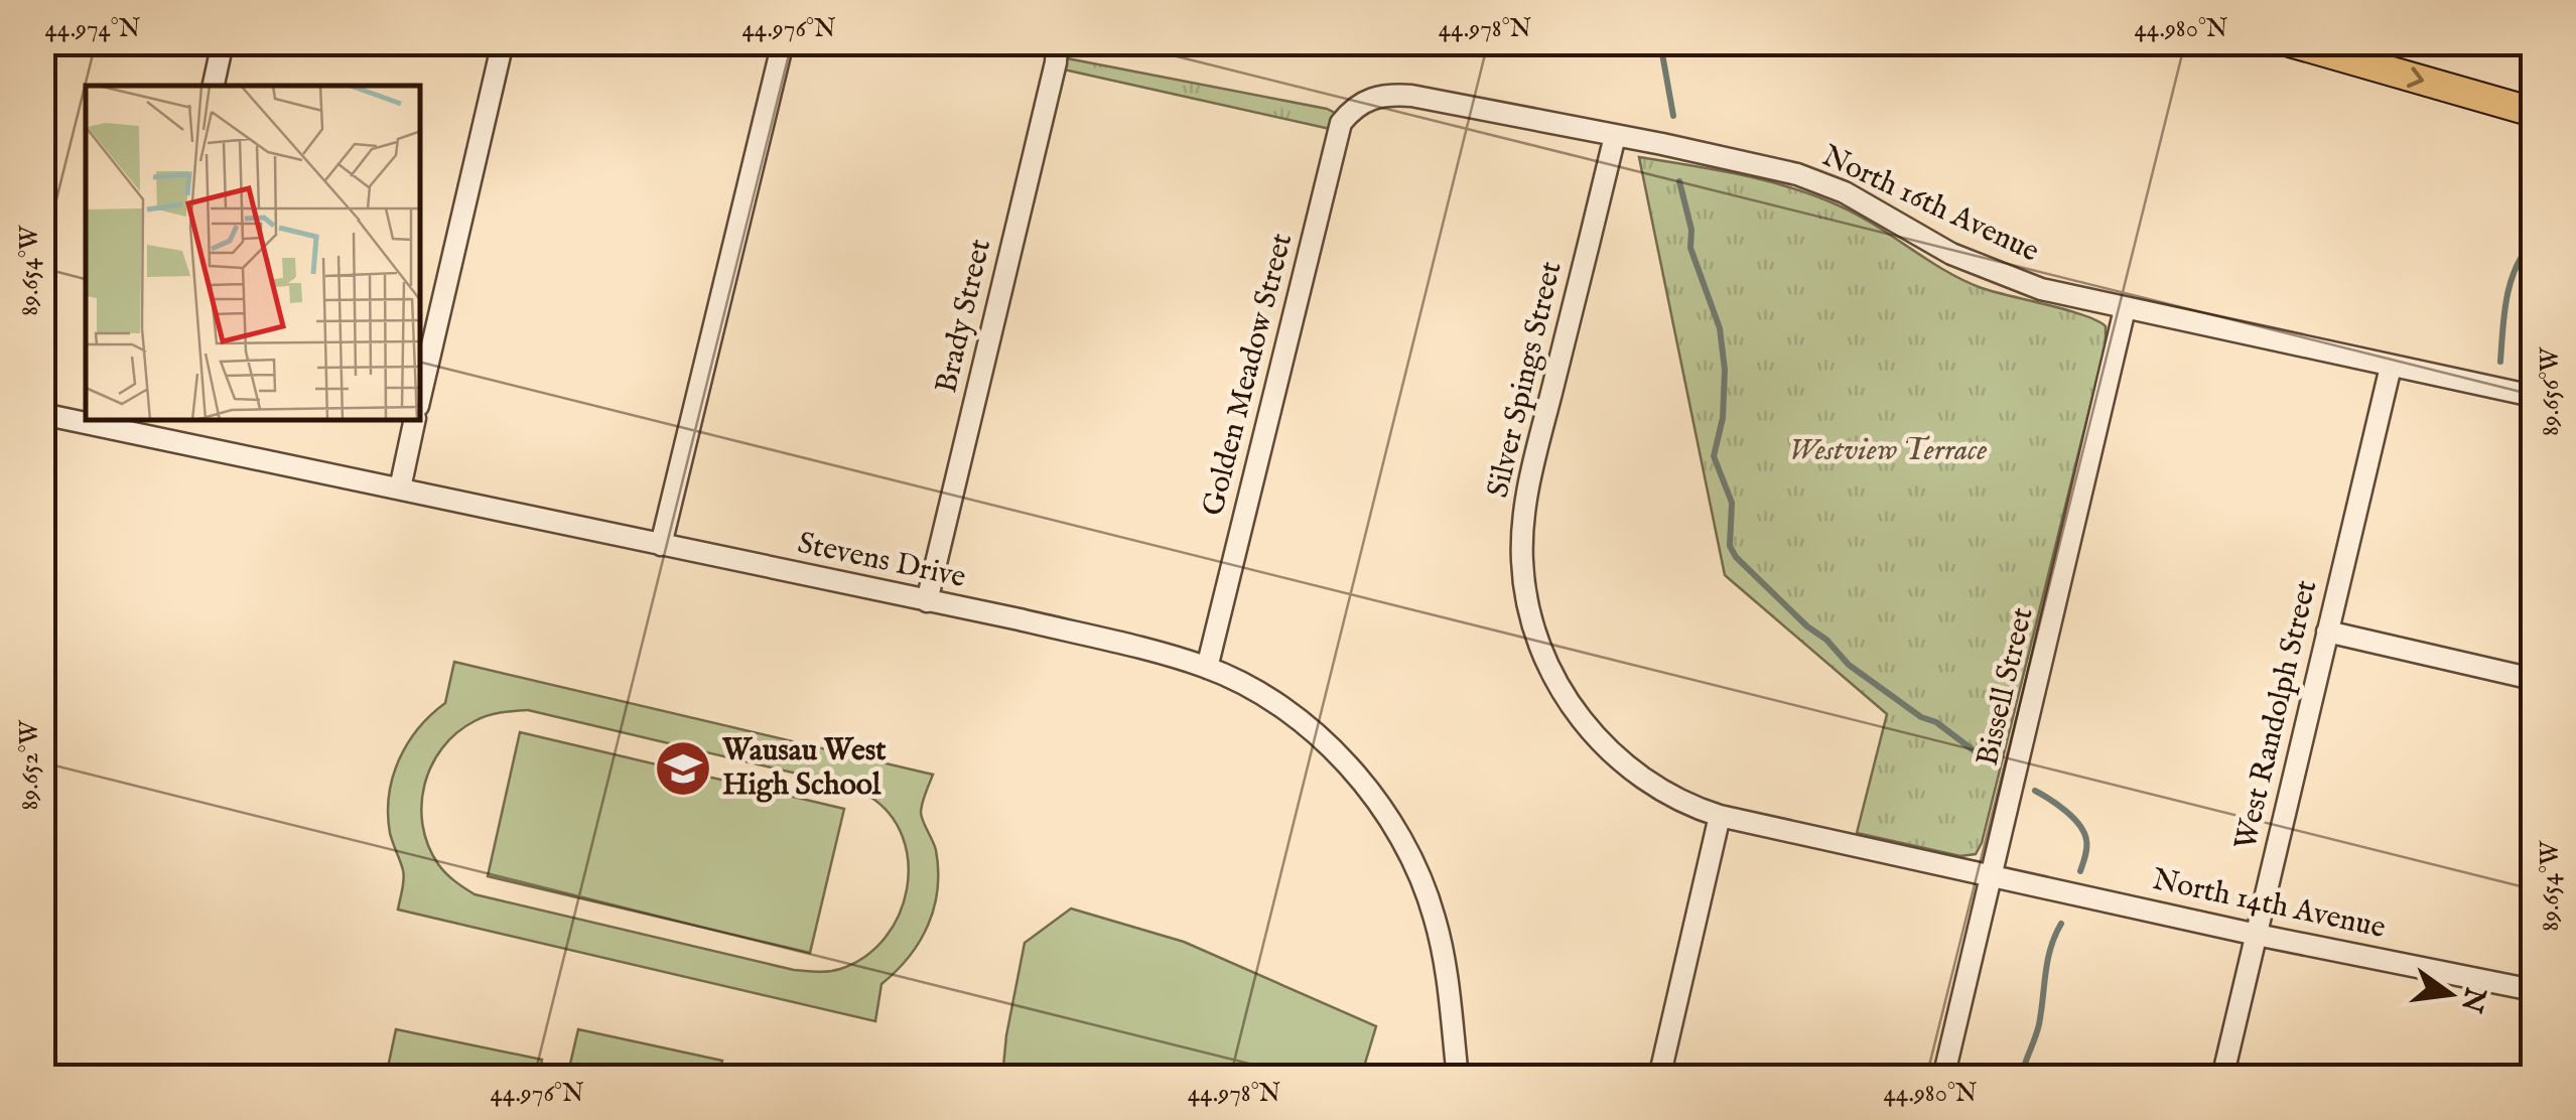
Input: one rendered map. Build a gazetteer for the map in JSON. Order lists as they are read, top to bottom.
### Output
{
  "streets": {
    "street": [
      "North 16th Avenue",
      "Brady Street",
      "Golden Meadow Street",
      "Silver Spings Street",
      "Stevens Drive",
      "Bissell Street",
      "West Randolph Street",
      "North 14th Avenue"
    ]
  },
  "crossings": [
    ["North 16th Avenue", "Golden Meadow Street"],
    ["North 16th Avenue", "Silver Spings Street"],
    ["North 16th Avenue", "Bissell Street"],
    ["North 16th Avenue", "West Randolph Street"],
    ["Brady Street", "Stevens Drive"],
    ["Golden Meadow Street", "Stevens Drive"],
    ["Silver Spings Street", "Bissell Street"],
    ["Silver Spings Street", "North 14th Avenue"],
    ["Bissell Street", "North 14th Avenue"],
    ["West Randolph Street", "North 14th Avenue"]
  ],
  "parks": ["Westview Terrace"],
  "places": {
    "school or university": ["Wausau West High School"]
  },
  "north": "right",
  "coordinates": [
    "44.974°N",
    "44.976°N",
    "44.978°N",
    "44.980°N",
    "89.654°W",
    "89.656°W",
    "89.652°W"
  ]
}
